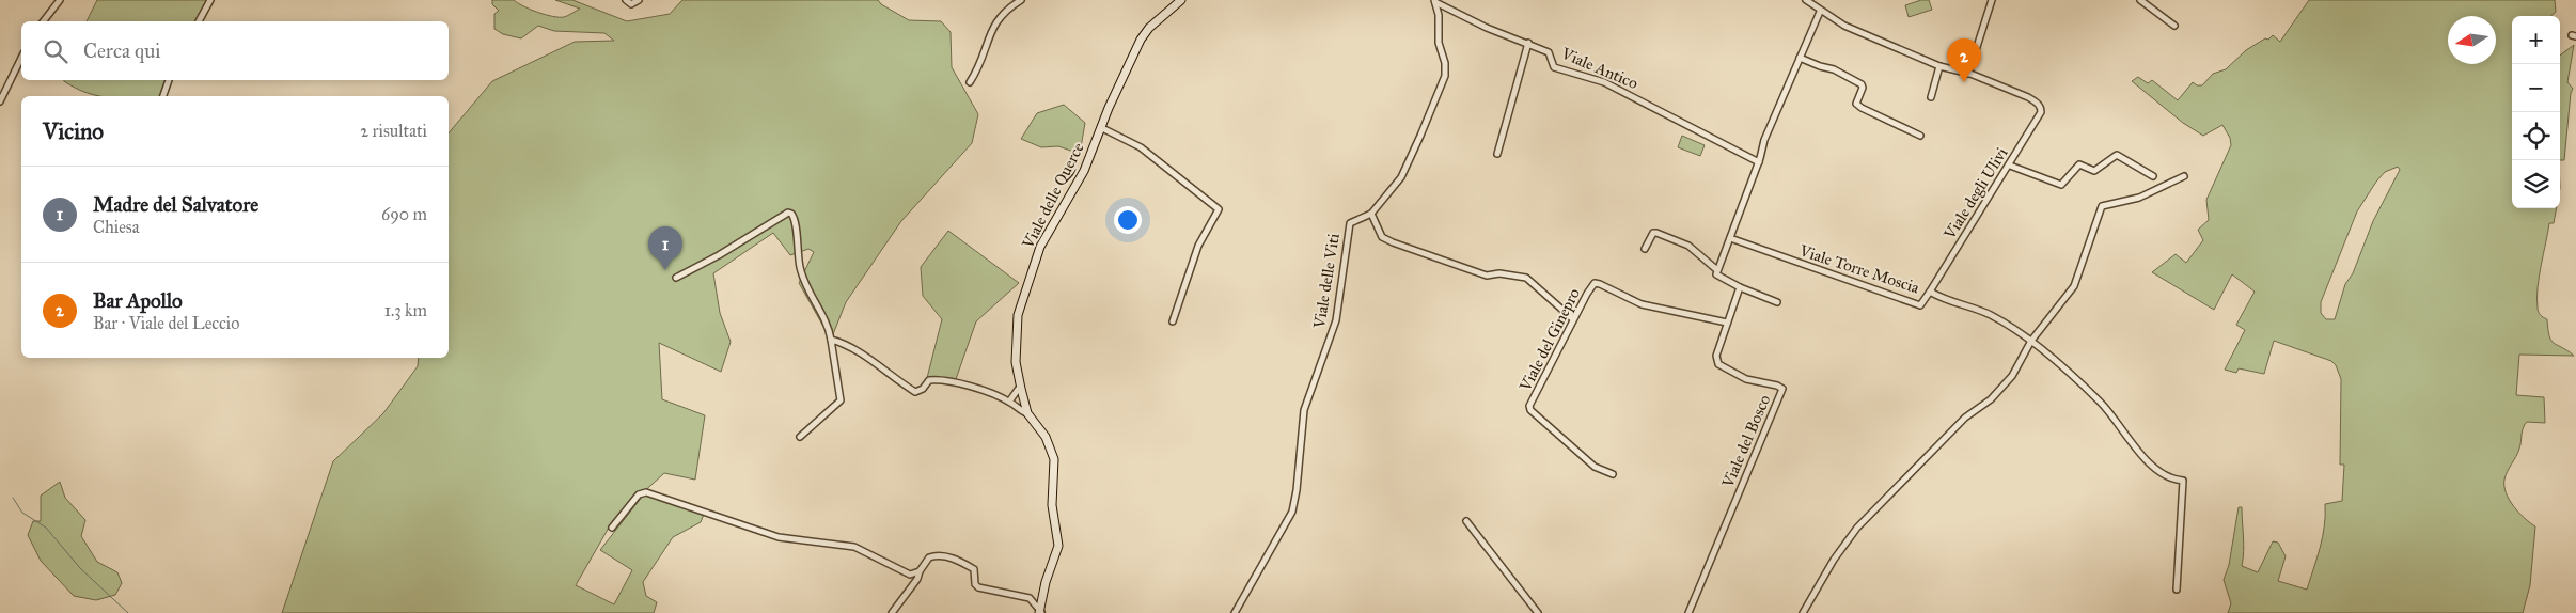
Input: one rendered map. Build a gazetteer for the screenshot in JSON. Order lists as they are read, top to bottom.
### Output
{
  "streets": {
    "street": [
      "Viale Antico",
      "Viale degli Ulivi",
      "Viale delle Querce",
      "Viale Torre Moscia",
      "Viale delle Viti",
      "Viale del Ginepro",
      "Viale del Bosco"
    ]
  },
  "crossings": [
    ["Viale Antico", "Viale delle Viti"],
    ["Viale degli Ulivi", "Viale Torre Moscia"],
    ["Viale del Ginepro", "Viale del Bosco"]
  ],
  "north": "left",
  "page": {
    "map_buttons": ["+", "−"],
    "search": "Cerca qui",
    "pins": ["2", "1"],
    "heading": ["Vicino", "2 risultati"],
    "list": [
      {
        "mark": "1",
        "name": "Madre del Salvatore",
        "note": "Chiesa",
        "value": "690 m"
      },
      {
        "mark": "2",
        "name": "Bar Apollo",
        "note": "Bar · Viale del Leccio",
        "value": "1.3 km"
      }
    ]
  }
}
